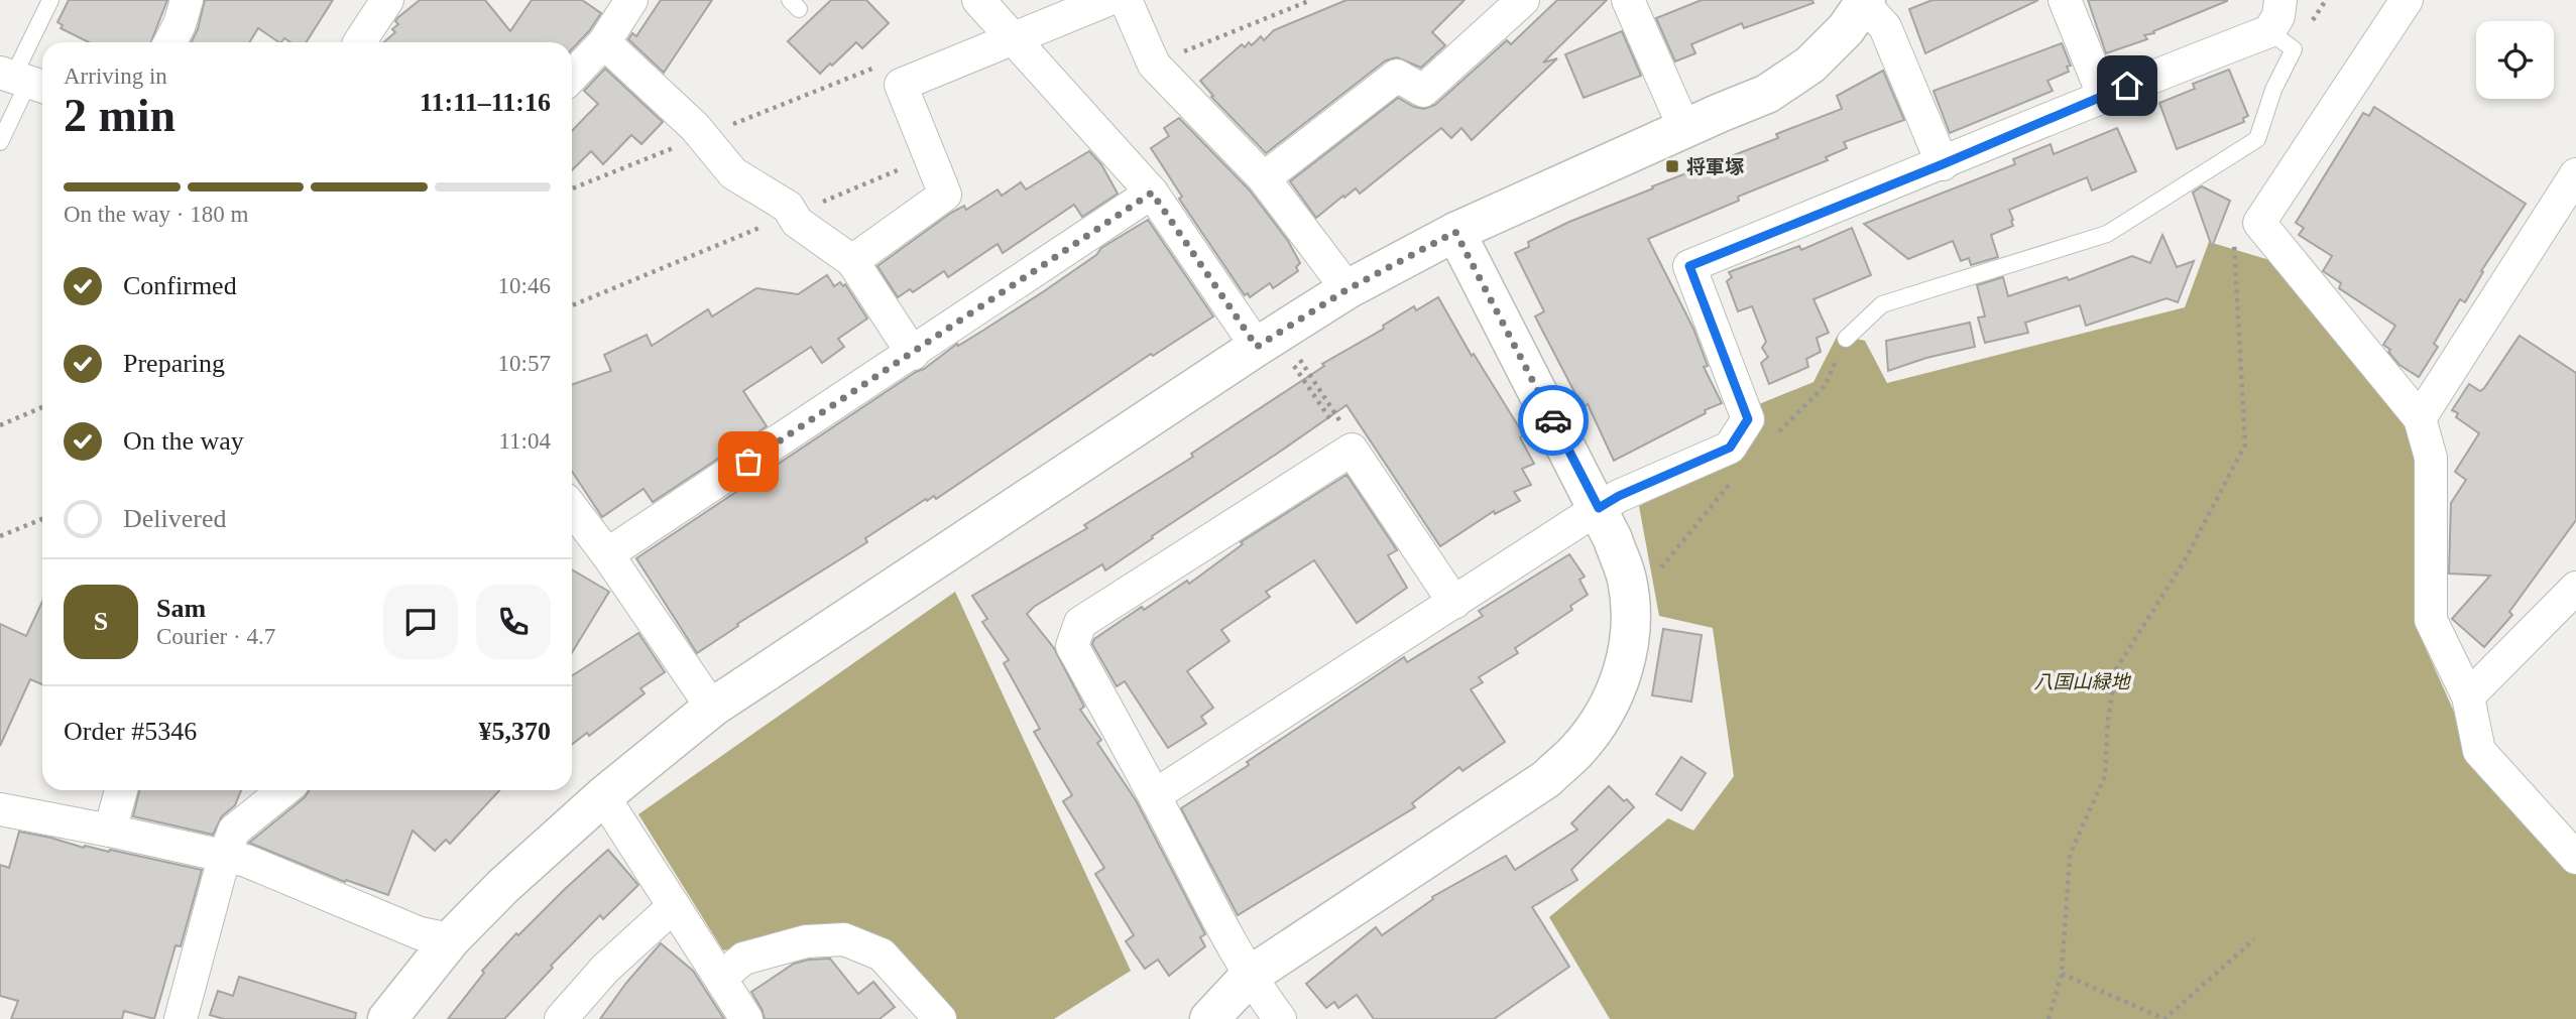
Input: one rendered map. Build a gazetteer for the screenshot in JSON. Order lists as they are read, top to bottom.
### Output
{
  "parks": ["八国山緑地"],
  "places": {
    "transit": ["将軍塚"]
  },
  "page": {
    "heading": ["2 min", "Arriving in", "11:11–11:16"],
    "panel": [
      "Sam",
      "Courier · 4.7",
      "Order #5346",
      "¥5,370"
    ],
    "bar": "On the way · 180 m",
    "list": [
      ["Confirmed", "10:46"],
      ["Preparing", "10:57"],
      ["On the way", "11:04"],
      "Delivered"
    ],
    "round": "S"
  }
}
